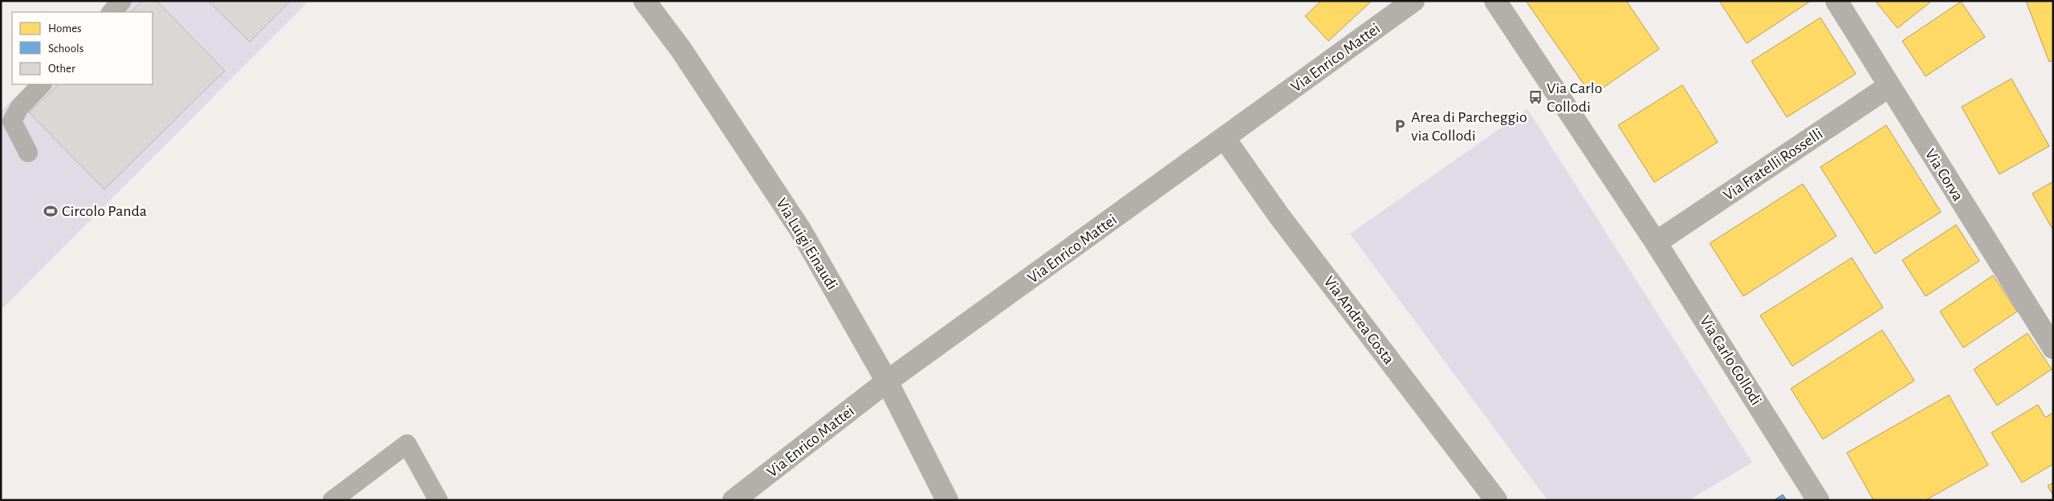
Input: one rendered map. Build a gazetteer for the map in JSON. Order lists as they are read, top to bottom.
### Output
{
  "streets": {
    "street": [
      "Via Enrico Mattei",
      "Via Fratelli Rosselli",
      "Via Corva",
      "Via Luigi Einaudi",
      "Via Andrea Costa",
      "Via Carlo Collodi"
    ]
  },
  "crossings": [
    ["Via Enrico Mattei", "Via Luigi Einaudi"],
    ["Via Enrico Mattei", "Via Andrea Costa"],
    ["Via Fratelli Rosselli", "Via Corva"],
    ["Via Fratelli Rosselli", "Via Carlo Collodi"]
  ],
  "places": {
    "bus stop": ["Via Carlo Collodi"],
    "parking": ["Area di Parcheggio via Collodi"],
    "sports": ["Circolo Panda"]
  },
  "legend": ["Homes", "Schools", "Other"]
}
